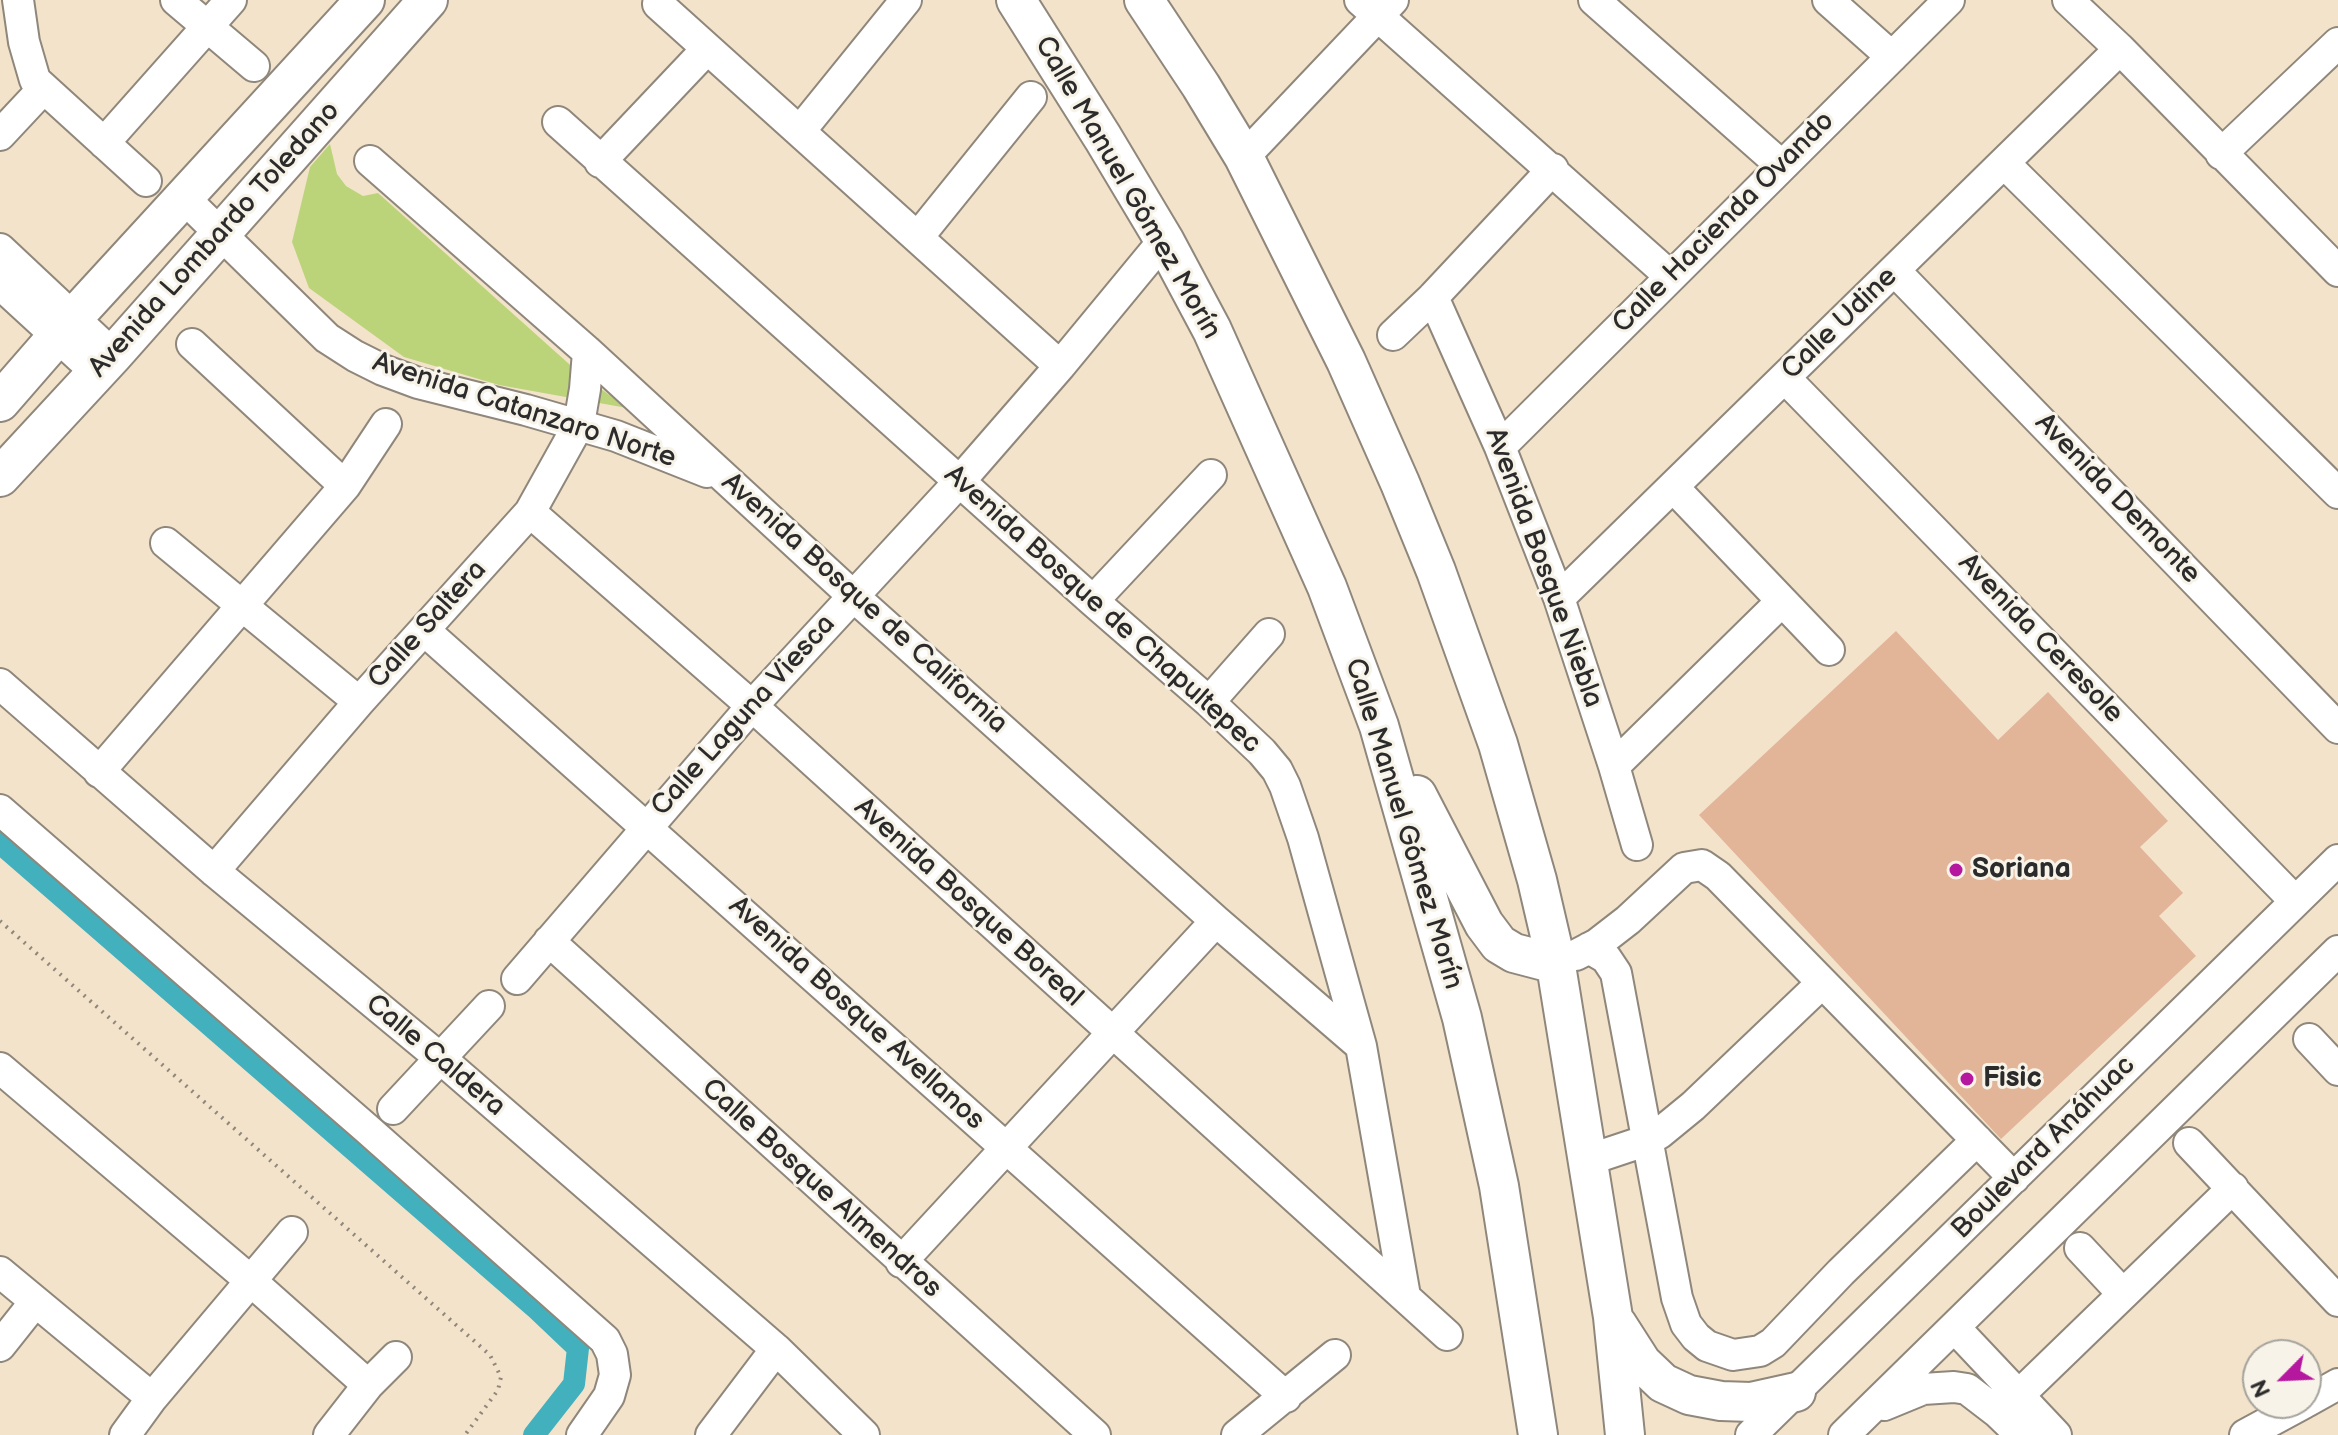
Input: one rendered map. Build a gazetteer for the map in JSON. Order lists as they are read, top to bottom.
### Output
{
  "streets": {
    "main road": ["Calle Manuel Gómez Morín", "Avenida Lombardo Toledano"],
    "street": [
      "Calle Hacienda Ovando",
      "Calle Udine",
      "Avenida Catanzaro Norte",
      "Avenida Demonte",
      "Avenida Bosque Niebla",
      "Avenida Bosque de California",
      "Avenida Bosque de Chapultepec",
      "Calle Saltera",
      "Avenida Ceresole",
      "Calle Laguna Viesca",
      "Avenida Bosque Boreal",
      "Avenida Bosque Avellanos",
      "Calle Caldera",
      "Boulevard Anáhuac",
      "Calle Bosque Almendros"
    ]
  },
  "crossings": [
    ["Calle Manuel Gómez Morín", "Calle Laguna Viesca"],
    ["Calle Hacienda Ovando", "Avenida Bosque Niebla"],
    ["Avenida Lombardo Toledano", "Avenida Catanzaro Norte"],
    ["Calle Udine", "Avenida Demonte"],
    ["Calle Udine", "Avenida Bosque Niebla"],
    ["Calle Udine", "Avenida Ceresole"],
    ["Avenida Catanzaro Norte", "Avenida Bosque de California"],
    ["Avenida Catanzaro Norte", "Calle Saltera"],
    ["Avenida Bosque de California", "Avenida Bosque de Chapultepec"],
    ["Avenida Bosque de California", "Calle Saltera"],
    ["Avenida Bosque de California", "Calle Laguna Viesca"],
    ["Avenida Bosque de Chapultepec", "Calle Laguna Viesca"],
    ["Avenida Bosque de Chapultepec", "Avenida Bosque Boreal"],
    ["Calle Saltera", "Avenida Bosque Boreal"],
    ["Calle Saltera", "Avenida Bosque Avellanos"],
    ["Calle Saltera", "Calle Caldera"],
    ["Avenida Ceresole", "Boulevard Anáhuac"],
    ["Calle Laguna Viesca", "Avenida Bosque Boreal"],
    ["Calle Laguna Viesca", "Avenida Bosque Avellanos"],
    ["Calle Laguna Viesca", "Calle Bosque Almendros"]
  ],
  "places": ["Soriana", "Fisic"],
  "north": "bottom left"
}
